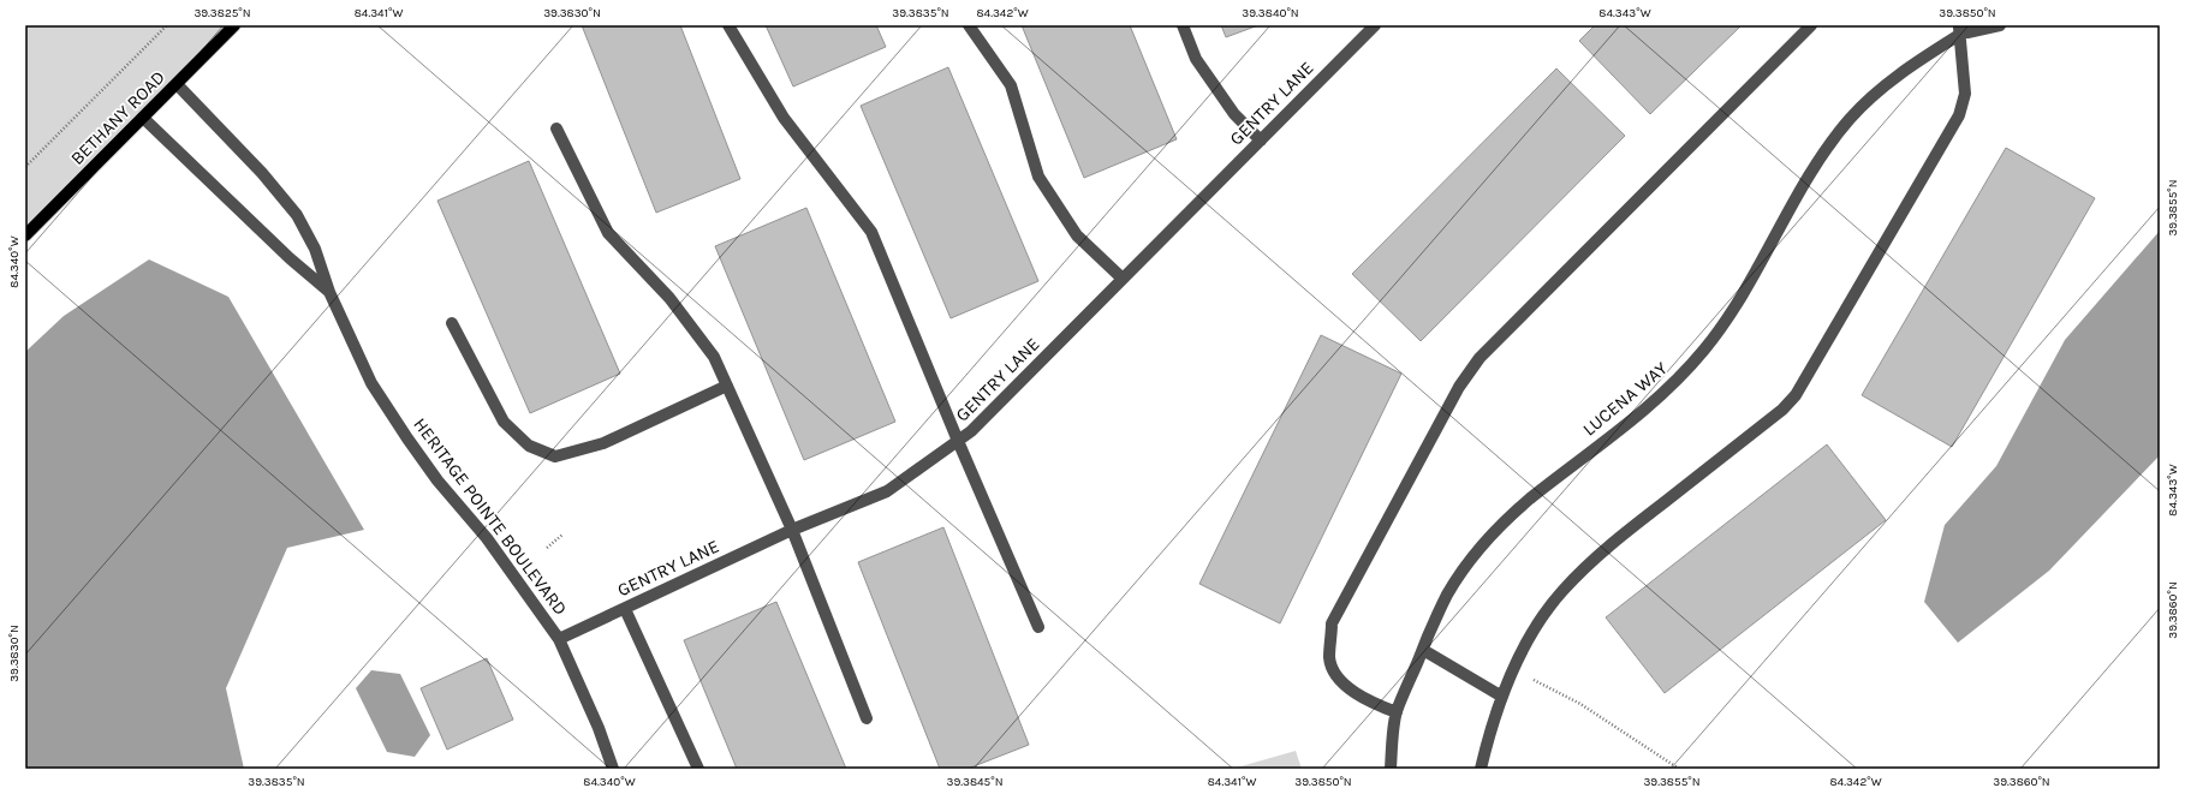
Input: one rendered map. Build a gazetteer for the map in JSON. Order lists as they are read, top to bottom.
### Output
{
  "streets": {
    "main road": ["BETHANY ROAD"],
    "street": ["GENTRY LANE", "LUCENA WAY", "HERITAGE POINTE BOULEVARD"]
  },
  "crossings": [
    ["GENTRY LANE", "HERITAGE POINTE BOULEVARD"],
    ["BETHANY ROAD", "HERITAGE POINTE BOULEVARD"]
  ],
  "coordinates": [
    "39.3825°N",
    "84.341°W",
    "39.3830°N",
    "39.3835°N",
    "84.342°W",
    "39.3840°N",
    "84.343°W",
    "39.3850°N",
    "39.3855°N",
    "84.340°W",
    "39.3860°N",
    "39.3845°N"
  ]
}
